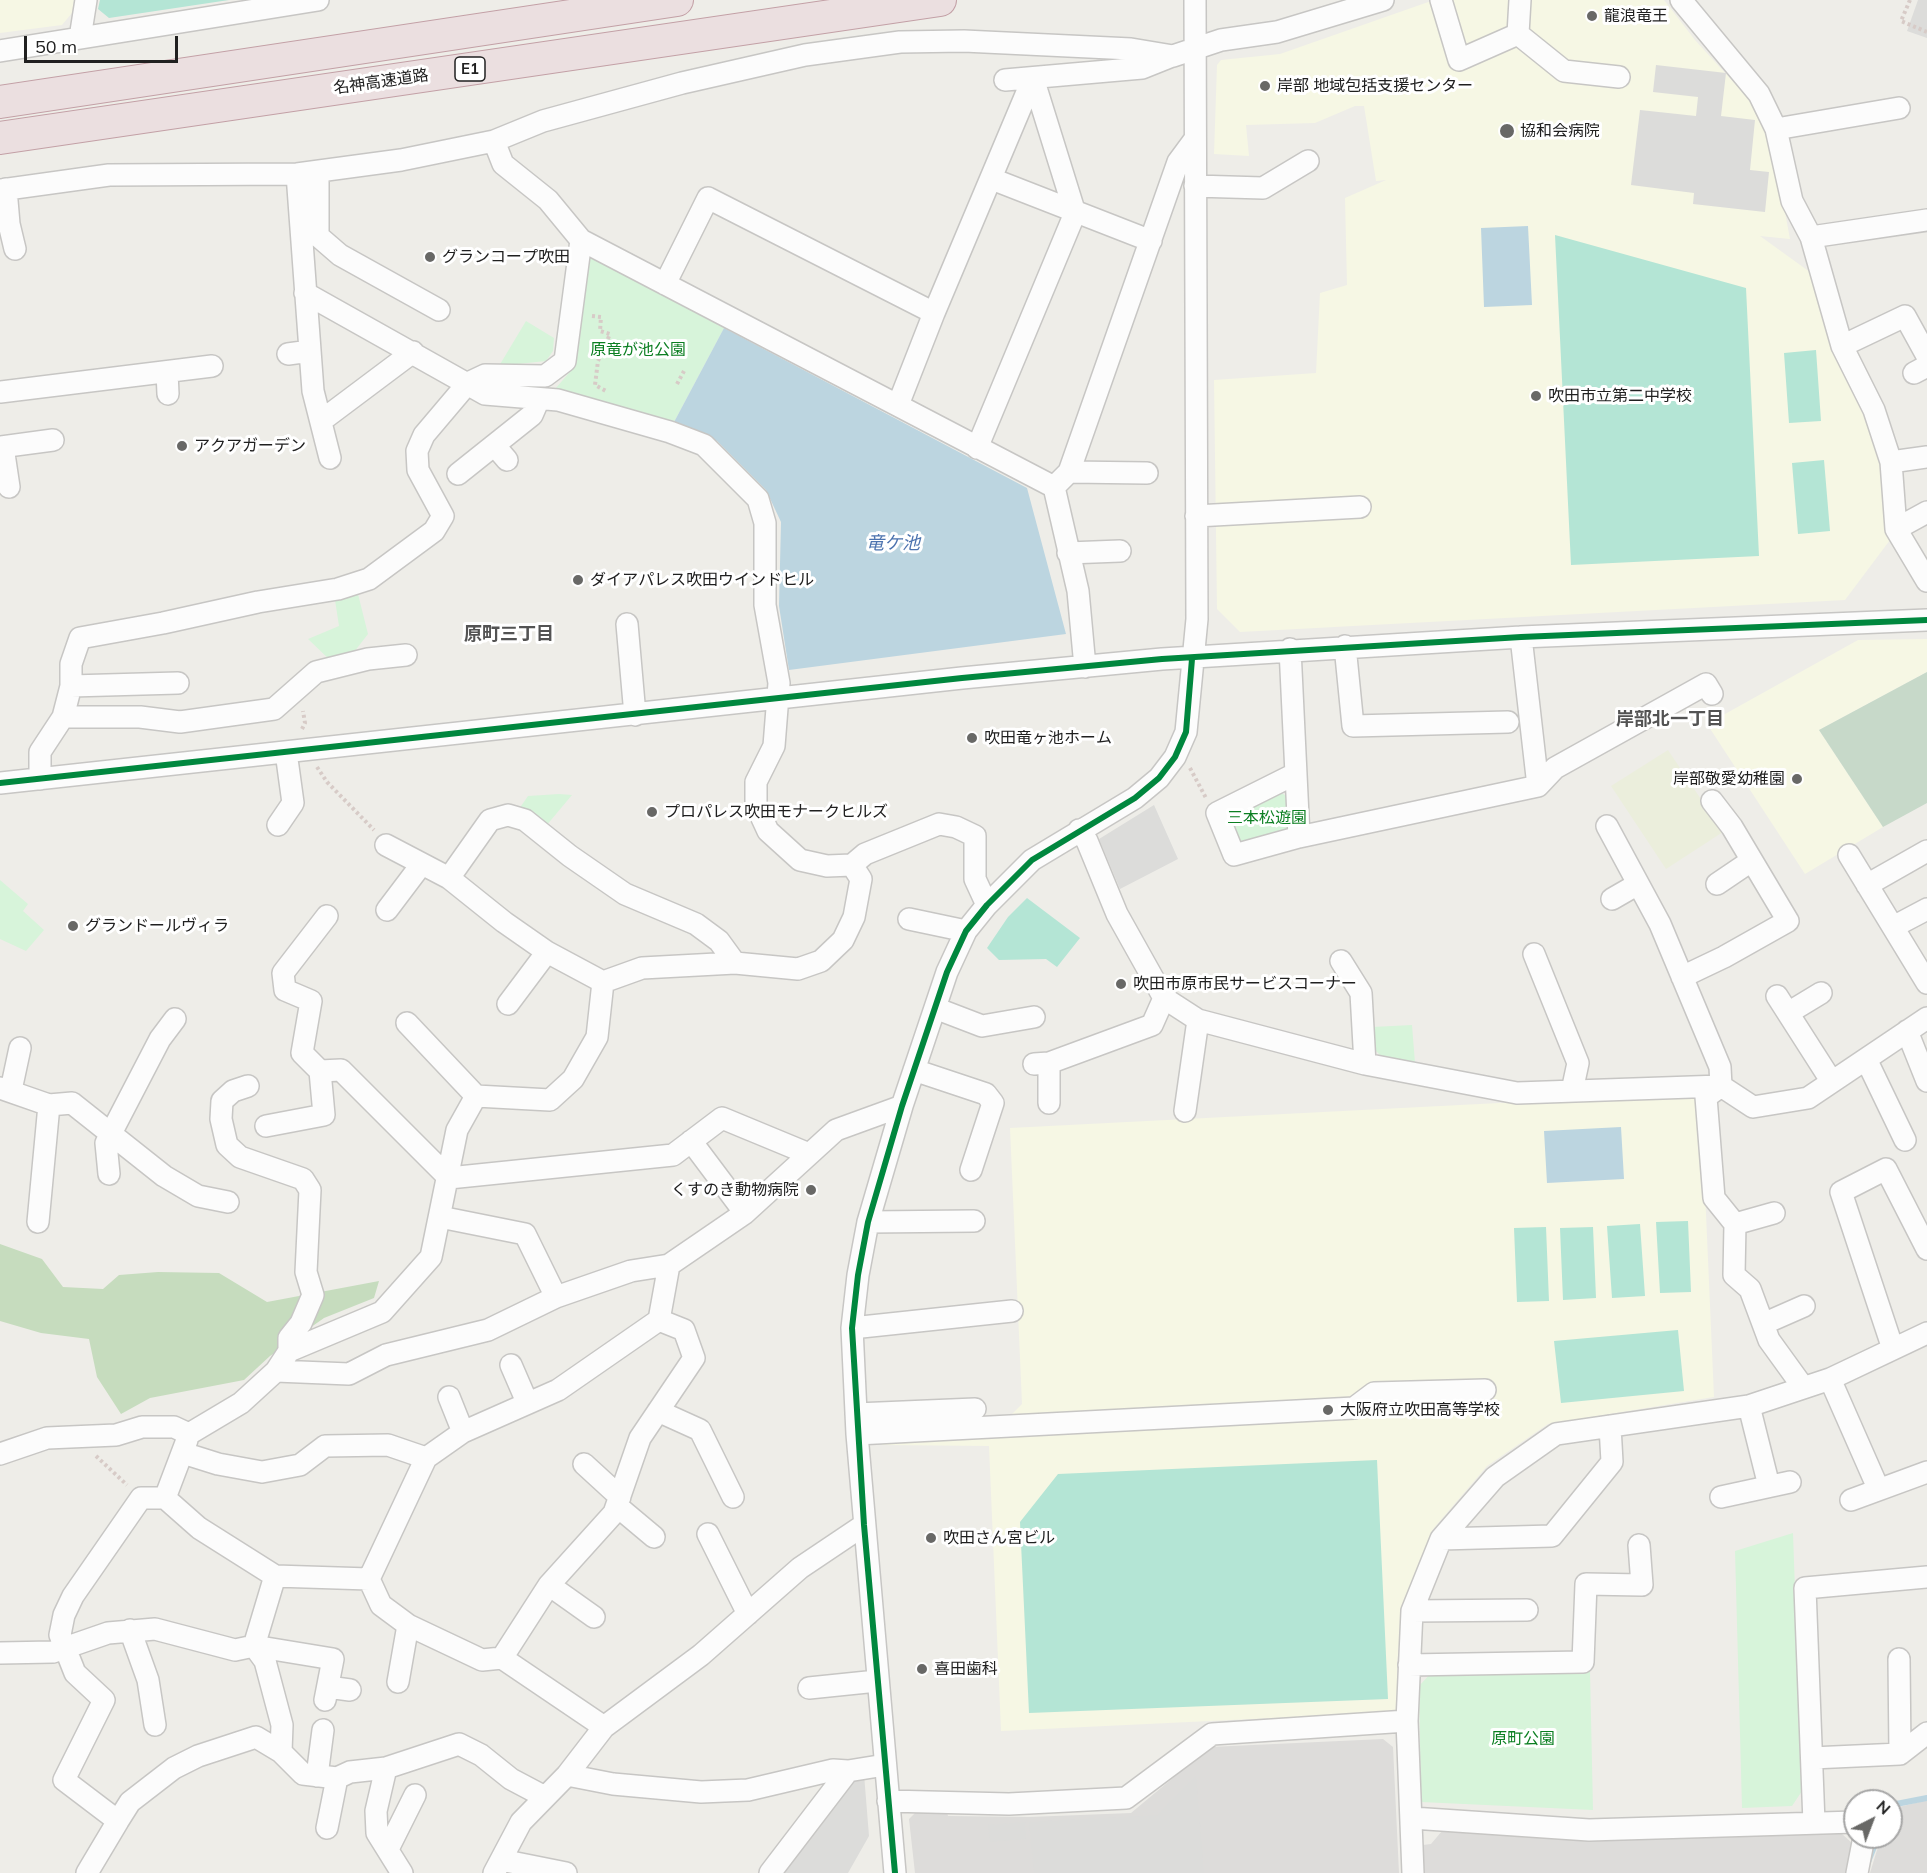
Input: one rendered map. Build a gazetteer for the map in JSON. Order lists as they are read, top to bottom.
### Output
{
  "streets": {
    "highway": ["E1", "名神高速道路"]
  },
  "districts": ["原町三丁目", "岸部北一丁目"],
  "water": ["竜ケ池"],
  "parks": ["原竜が池公園", "三本松遊園", "原町公園"],
  "places": [
    "龍浪竜王",
    "岸部 地域包括支援センター",
    "協和会病院",
    "グランコープ吹田",
    "吹田市立第二中学校",
    "アクアガーデン",
    "ダイアパレス吹田ウインドヒル",
    "吹田竜ヶ池ホーム",
    "岸部敬愛幼稚園",
    "プロパレス吹田モナークヒルズ",
    "グランドールヴィラ",
    "吹田市原市民サービスコーナー",
    "くすのき動物病院",
    "大阪府立吹田高等学校",
    "吹田さん宮ビル",
    "喜田歯科"
  ],
  "scale_bar": "50 m",
  "north": "top right"
}
